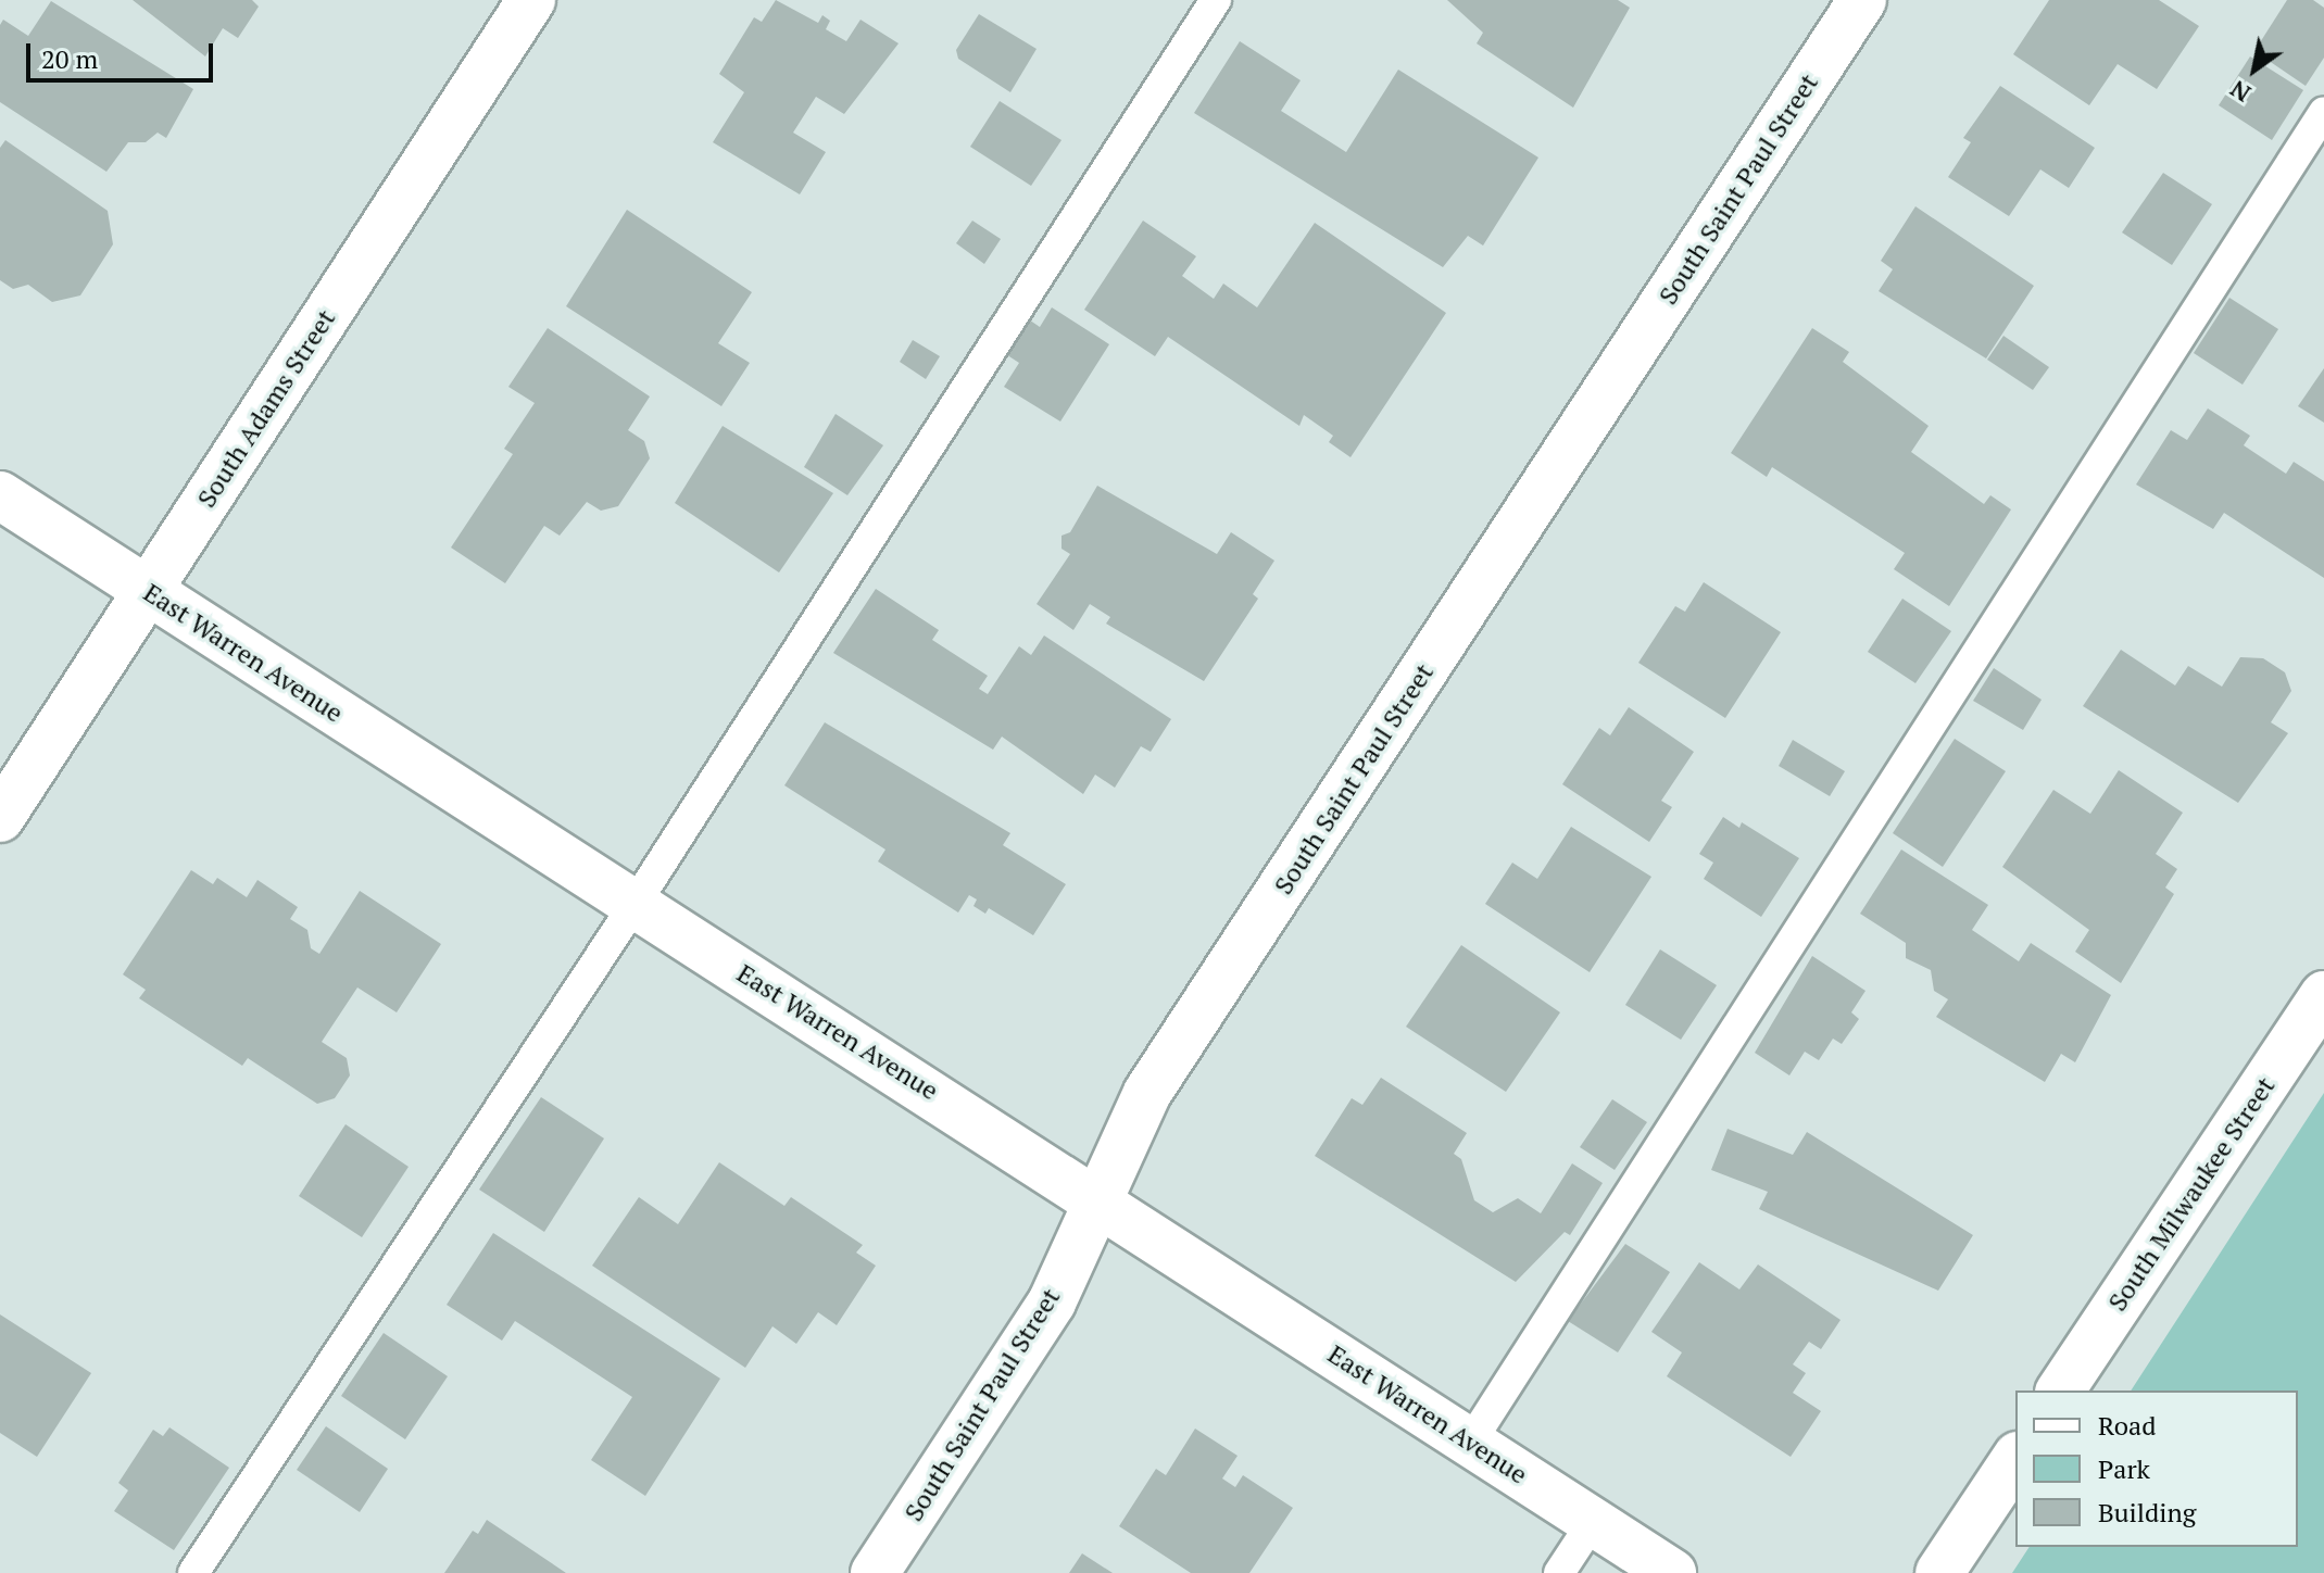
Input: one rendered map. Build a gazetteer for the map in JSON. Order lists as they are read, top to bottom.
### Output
{
  "streets": {
    "street": [
      "South Saint Paul Street",
      "South Adams Street",
      "East Warren Avenue",
      "South Milwaukee Street"
    ]
  },
  "crossings": [
    ["South Saint Paul Street", "East Warren Avenue"],
    ["South Adams Street", "East Warren Avenue"]
  ],
  "legend": ["Road", "Park", "Building"],
  "scale_bar": "20 m",
  "north": "bottom left"
}
